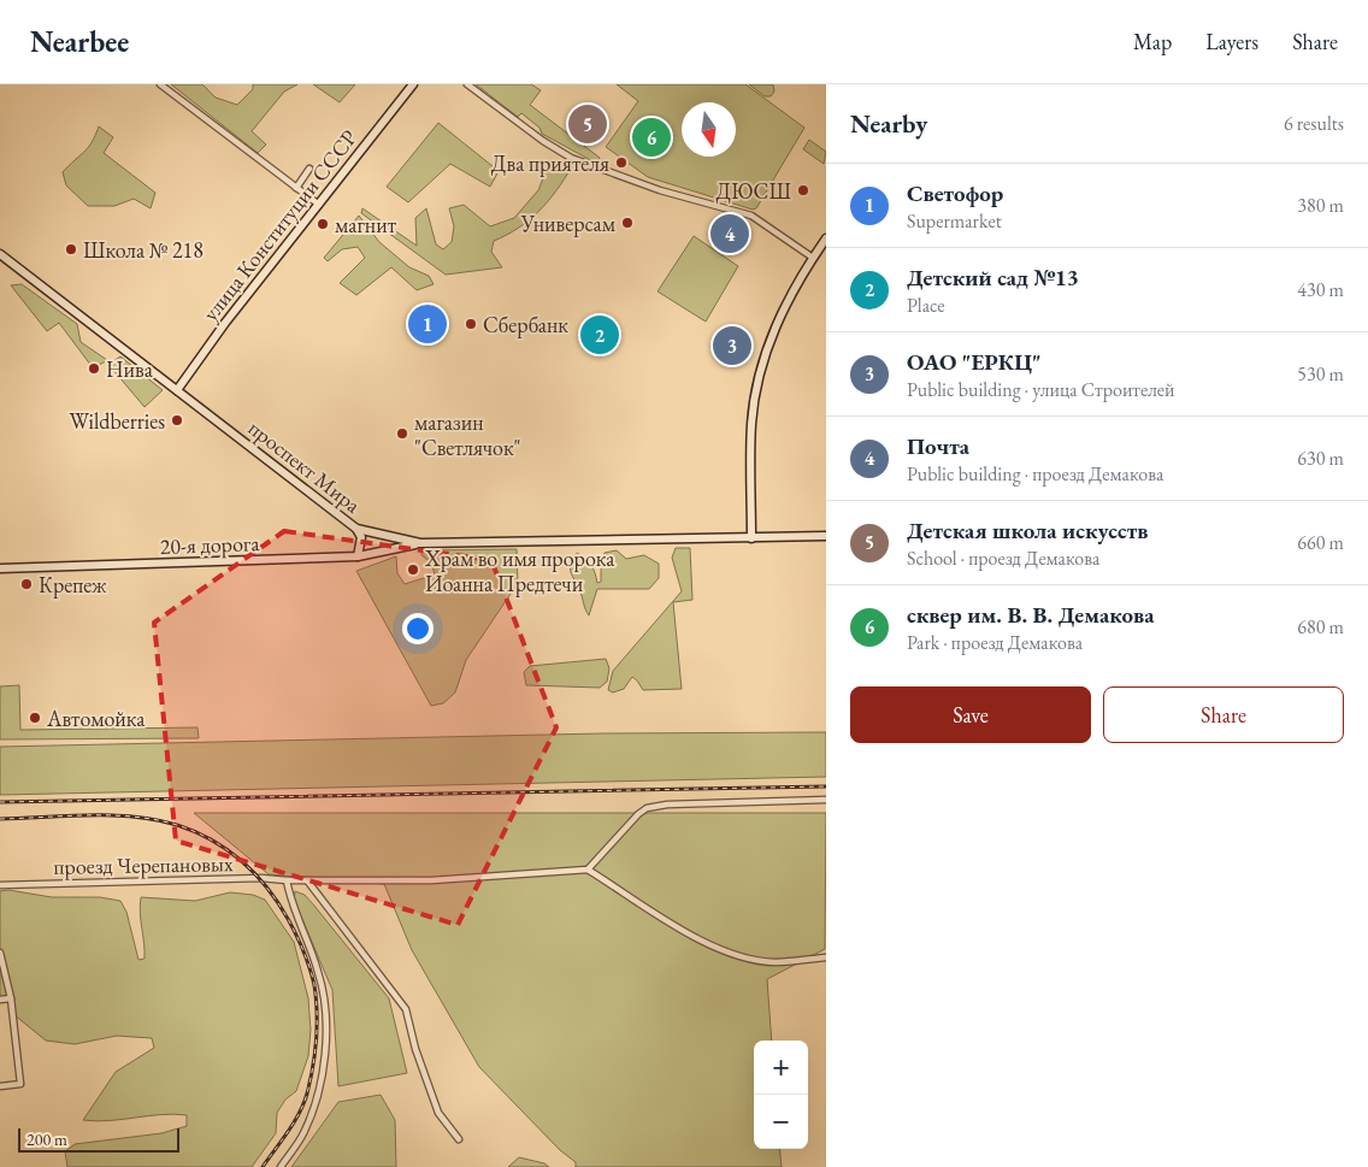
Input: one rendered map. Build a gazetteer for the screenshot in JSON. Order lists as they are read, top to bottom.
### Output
{
  "streets": {
    "main road": ["улица Конституции СССР", "проспект Мира", "20-я дорога"],
    "street": ["проезд Черепановых"]
  },
  "crossings": [
    ["улица Конституции СССР", "проспект Мира"],
    ["проспект Мира", "20-я дорога"]
  ],
  "places": [
    "Два приятеля",
    "ДЮСШ",
    "Универсам",
    "магнит",
    "Школа № 218",
    "Сбербанк",
    "Нива",
    "Wildberries",
    "магазин \"Светлячок\"",
    "Храм во имя пророка Иоанна Предтечи",
    "Крепеж",
    "Автомойка"
  ],
  "scale_bar": "200 m",
  "north": "bottom",
  "page": {
    "header": "Nearbee",
    "nav": ["Map", "Layers", "Share"],
    "heading": ["Nearby", "6 results"],
    "pins": [
      "5",
      "6",
      "4",
      "1",
      "2",
      "3"
    ],
    "list": [
      {
        "mark": "1",
        "name": "Светофор",
        "note": "Supermarket",
        "value": "380 m"
      },
      {
        "mark": "2",
        "name": "Детский сад №13",
        "note": "Place",
        "value": "430 m"
      },
      {
        "mark": "3",
        "name": "ОАО \"ЕРКЦ\"",
        "note": "Public building · улица Строителей",
        "value": "530 m"
      },
      {
        "mark": "4",
        "name": "Почта",
        "note": "Public building · проезд Демакова",
        "value": "630 m"
      },
      {
        "mark": "5",
        "name": "Детская школа искусств",
        "note": "School · проезд Демакова",
        "value": "660 m"
      },
      {
        "mark": "6",
        "name": "сквер им. В. В. Демакова",
        "note": "Park · проезд Демакова",
        "value": "680 m"
      }
    ],
    "buttons": ["Save", "Share"],
    "map_buttons": ["+", "−"],
    "scale": "200 m"
  }
}
